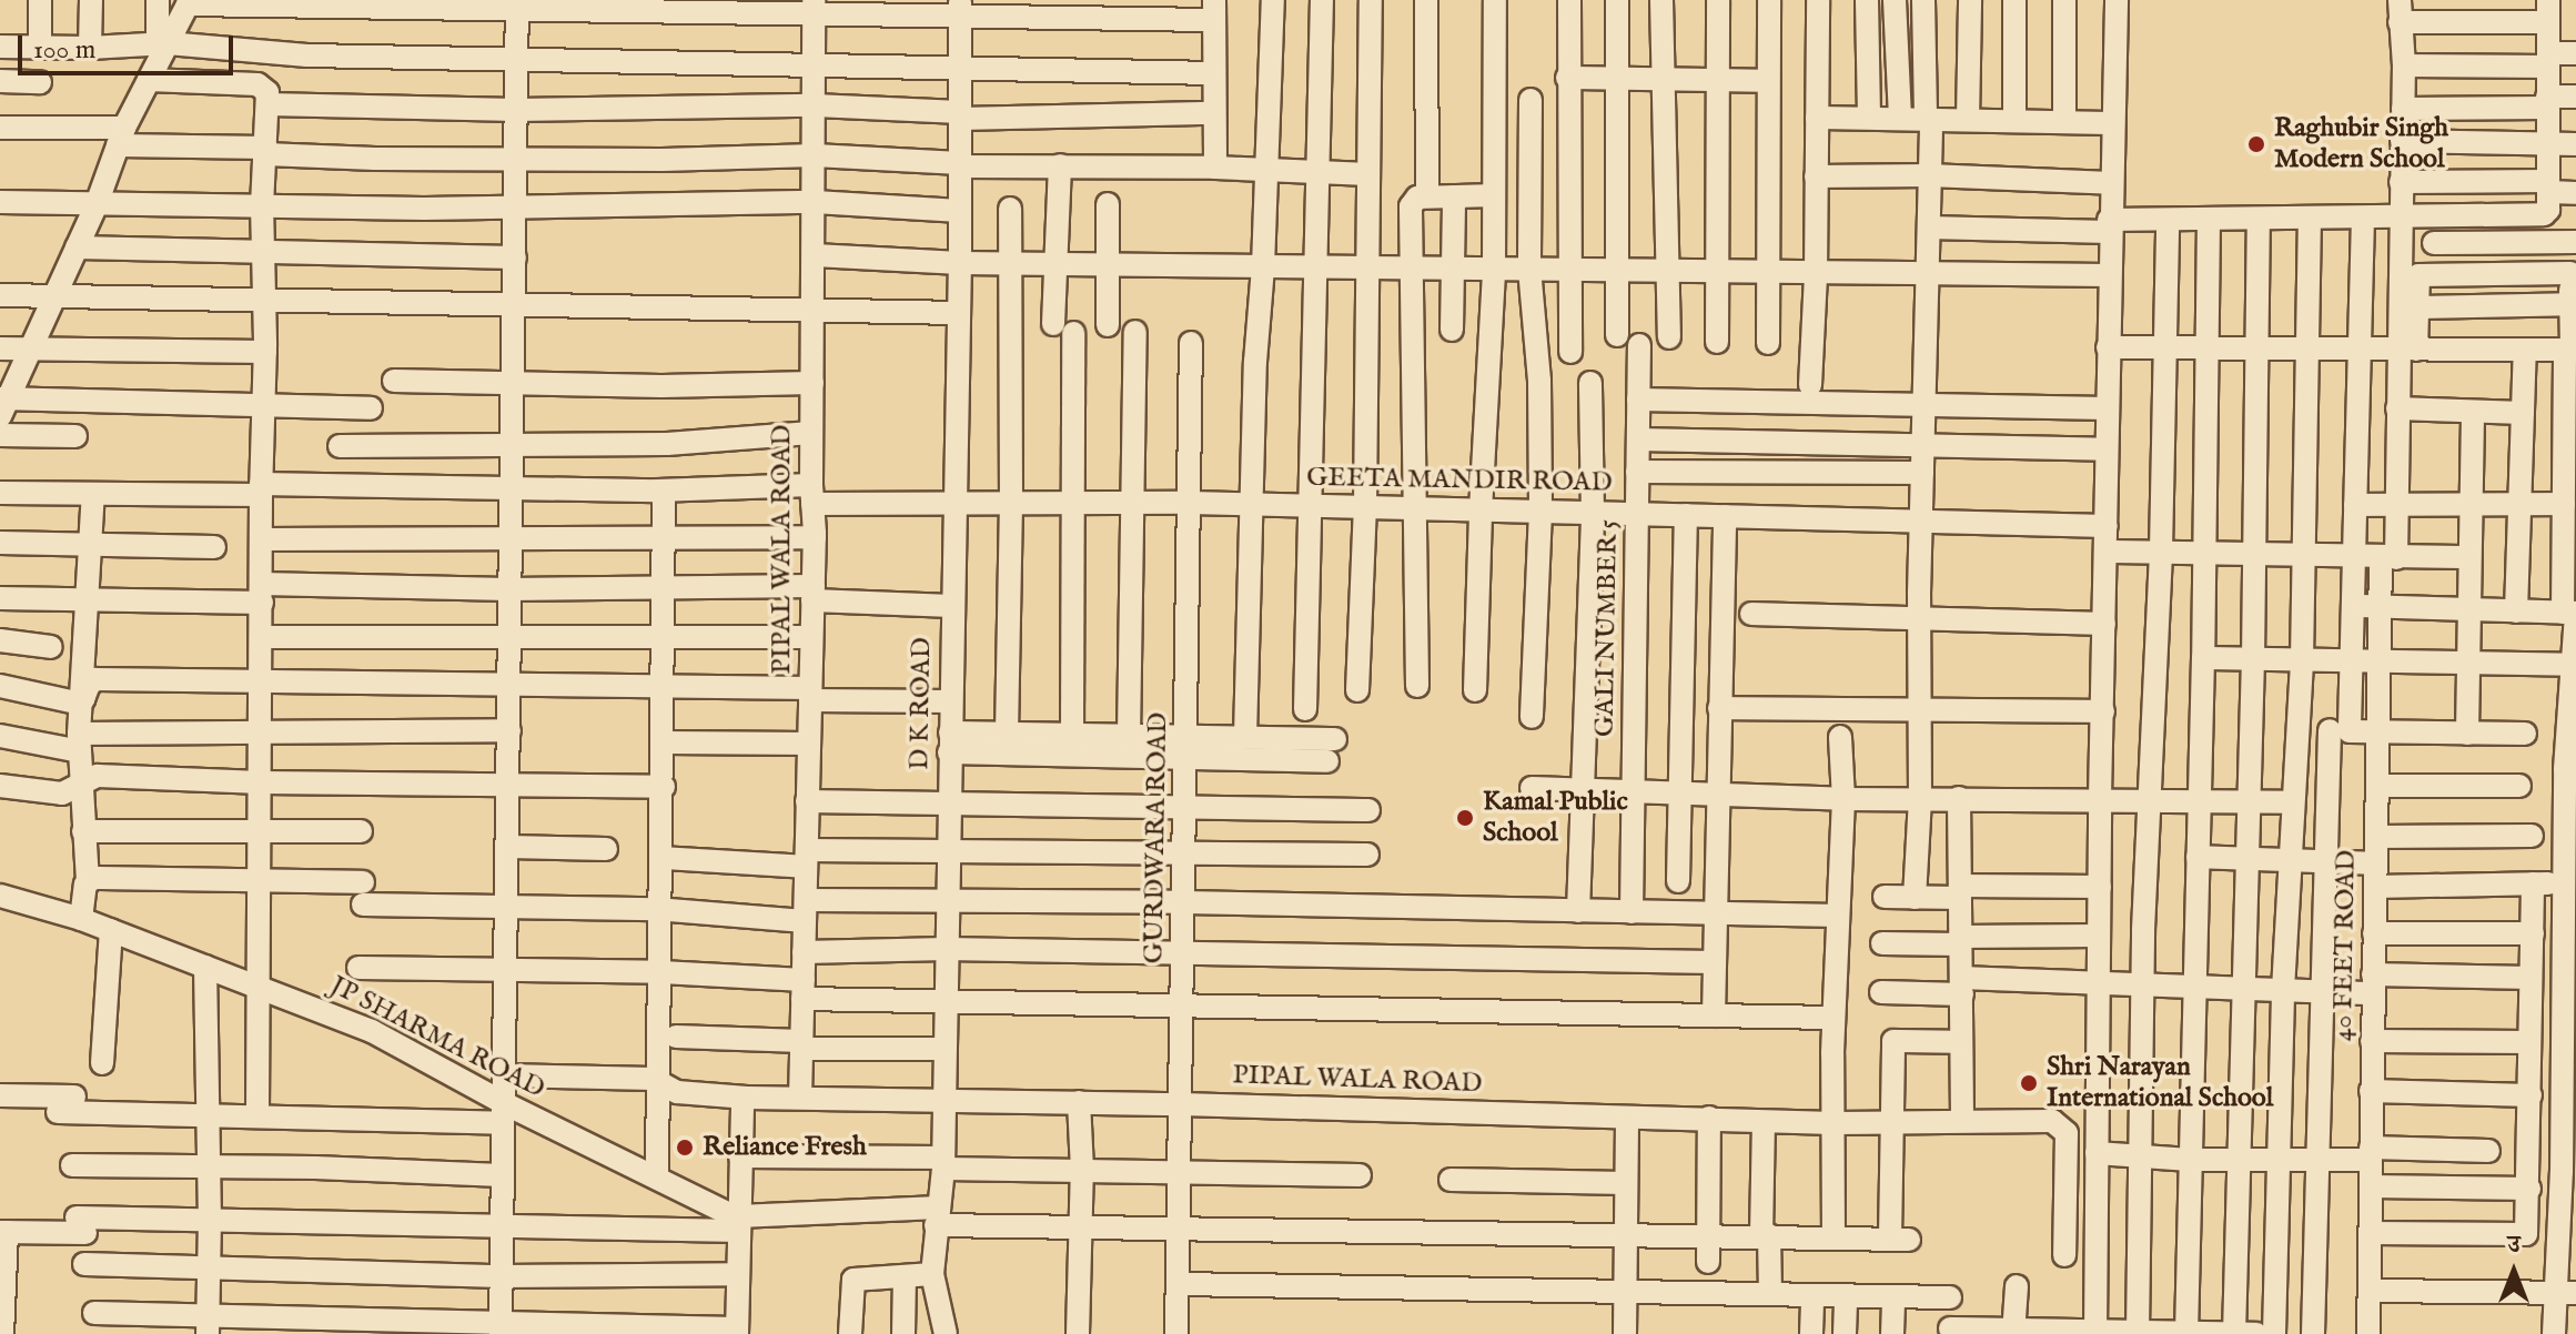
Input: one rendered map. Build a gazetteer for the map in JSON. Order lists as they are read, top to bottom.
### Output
{
  "streets": {
    "street": [
      "GEETA MANDIR ROAD",
      "PIPAL WALA ROAD",
      "GALI NUMBER 5",
      "D K ROAD",
      "GURDWARA ROAD",
      "40 FEET ROAD",
      "JP SHARMA ROAD"
    ]
  },
  "crossings": [
    ["GEETA MANDIR ROAD", "PIPAL WALA ROAD"],
    ["GEETA MANDIR ROAD", "GALI NUMBER 5"],
    ["GEETA MANDIR ROAD", "D K ROAD"],
    ["GEETA MANDIR ROAD", "GURDWARA ROAD"],
    ["PIPAL WALA ROAD", "D K ROAD"],
    ["PIPAL WALA ROAD", "GURDWARA ROAD"]
  ],
  "places": [
    "Raghubir Singh Modern School",
    "Kamal Public School",
    "Shri Narayan International School",
    "Reliance Fresh"
  ],
  "scale_bar": "100 m",
  "north": "top"
}
